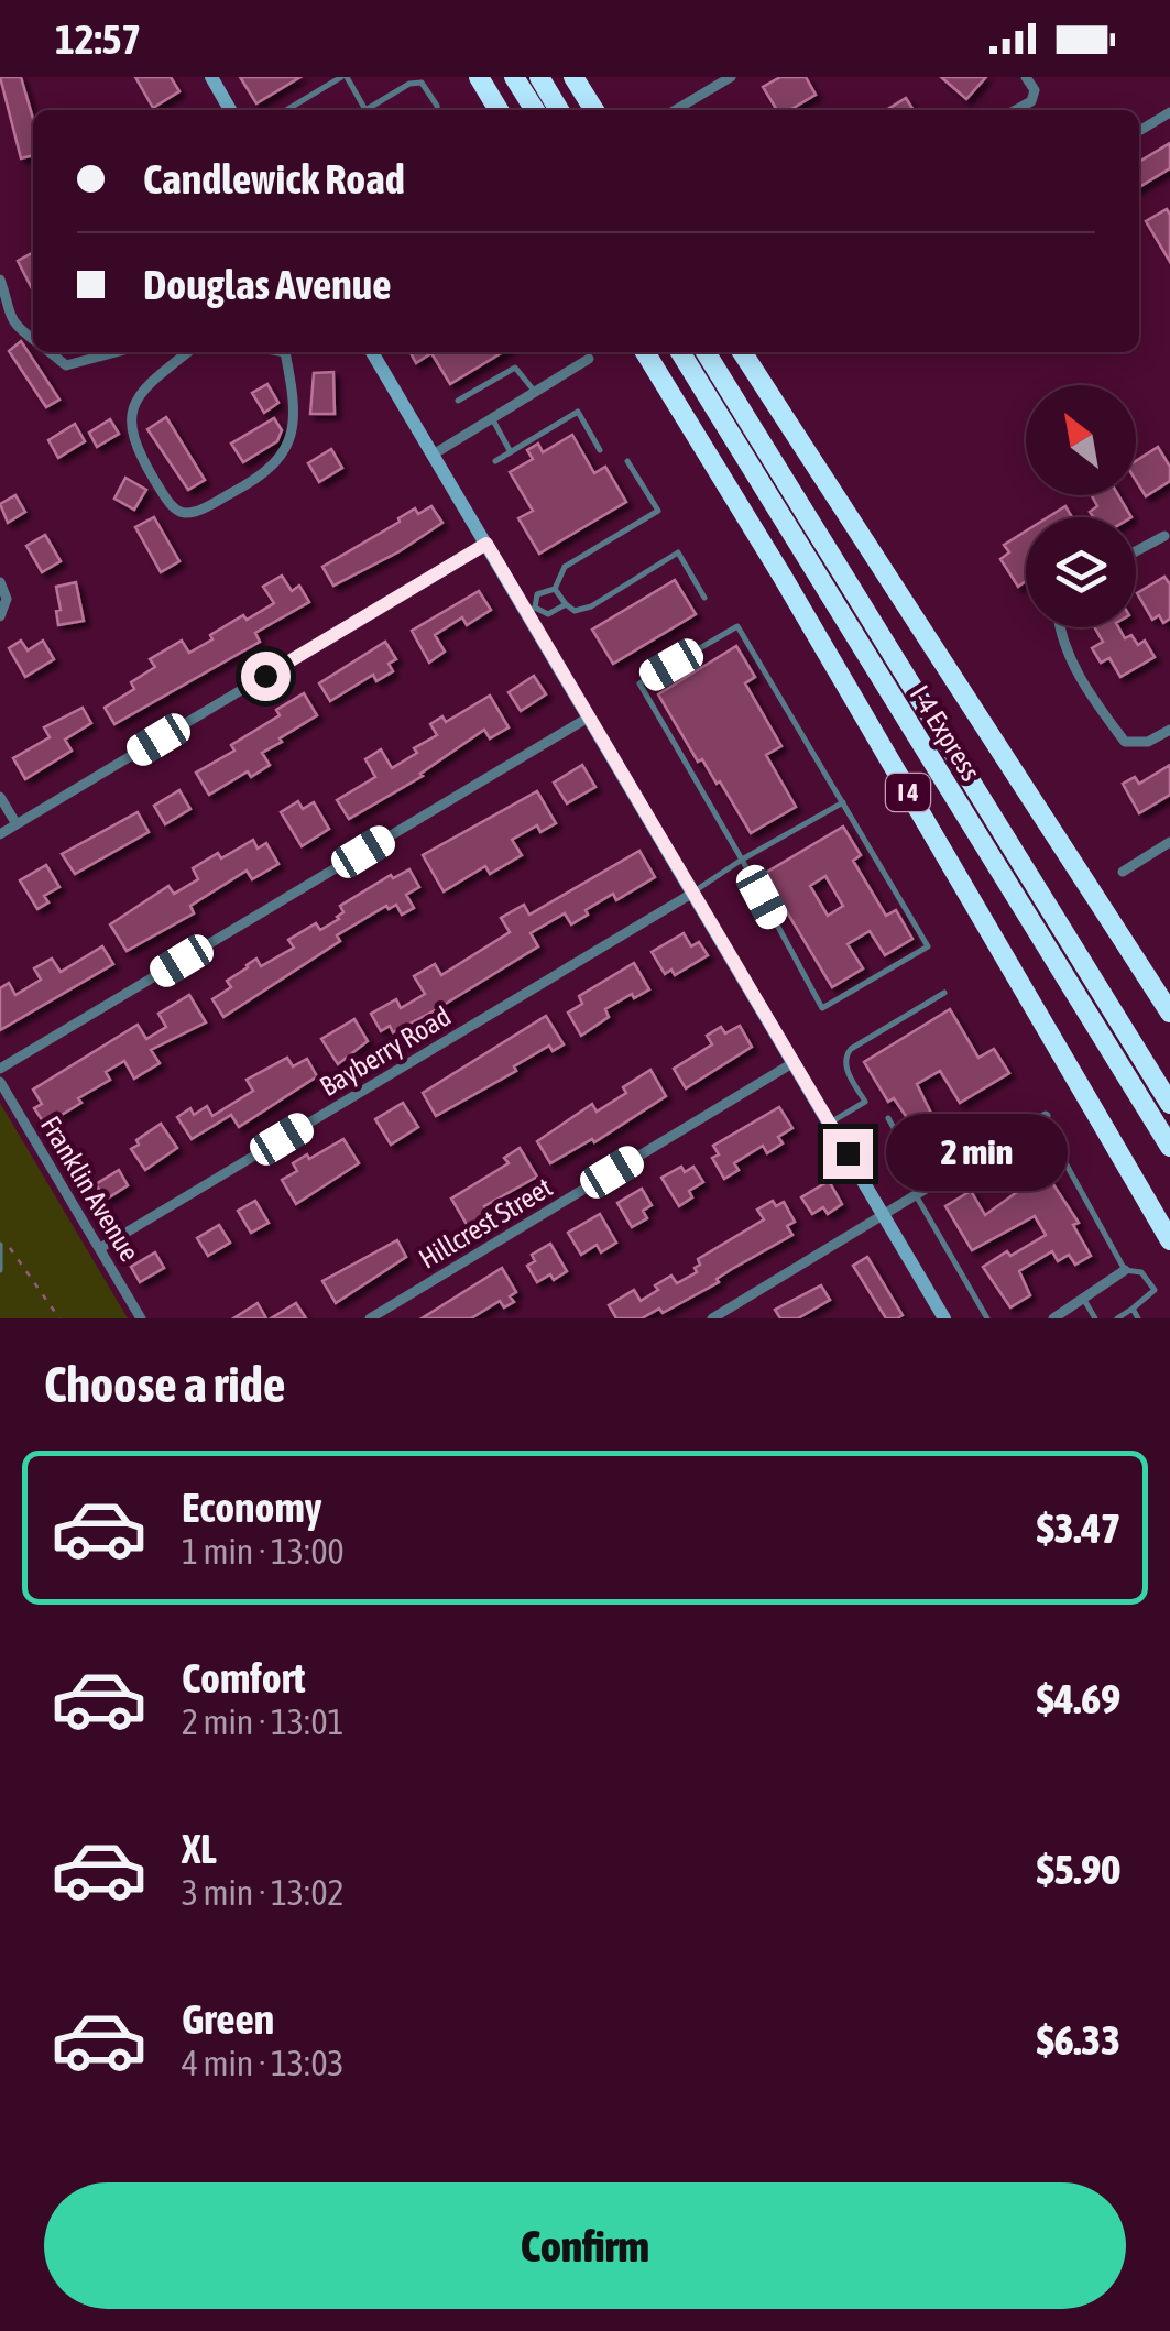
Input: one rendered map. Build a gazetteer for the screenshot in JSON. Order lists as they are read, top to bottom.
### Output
{
  "streets": {
    "highway": ["I-4 Express", "I 4"],
    "street": ["Bayberry Road", "Franklin Avenue", "Hillcrest Street"]
  },
  "crossings": [
    ["Bayberry Road", "Franklin Avenue"]
  ],
  "north": "top left",
  "page": {
    "status": "12:57",
    "banner": ["Candlewick Road", "Douglas Avenue"],
    "bubble": "2 min",
    "heading": "Choose a ride",
    "list": [
      {
        "name": "Economy",
        "note": "1 min · 13:00",
        "value": "$3.47"
      },
      {
        "name": "Comfort",
        "note": "2 min · 13:01",
        "value": "$4.69"
      },
      {
        "name": "XL",
        "note": "3 min · 13:02",
        "value": "$5.90"
      },
      {
        "name": "Green",
        "note": "4 min · 13:03",
        "value": "$6.33"
      }
    ],
    "buttons": "Confirm"
  }
}
